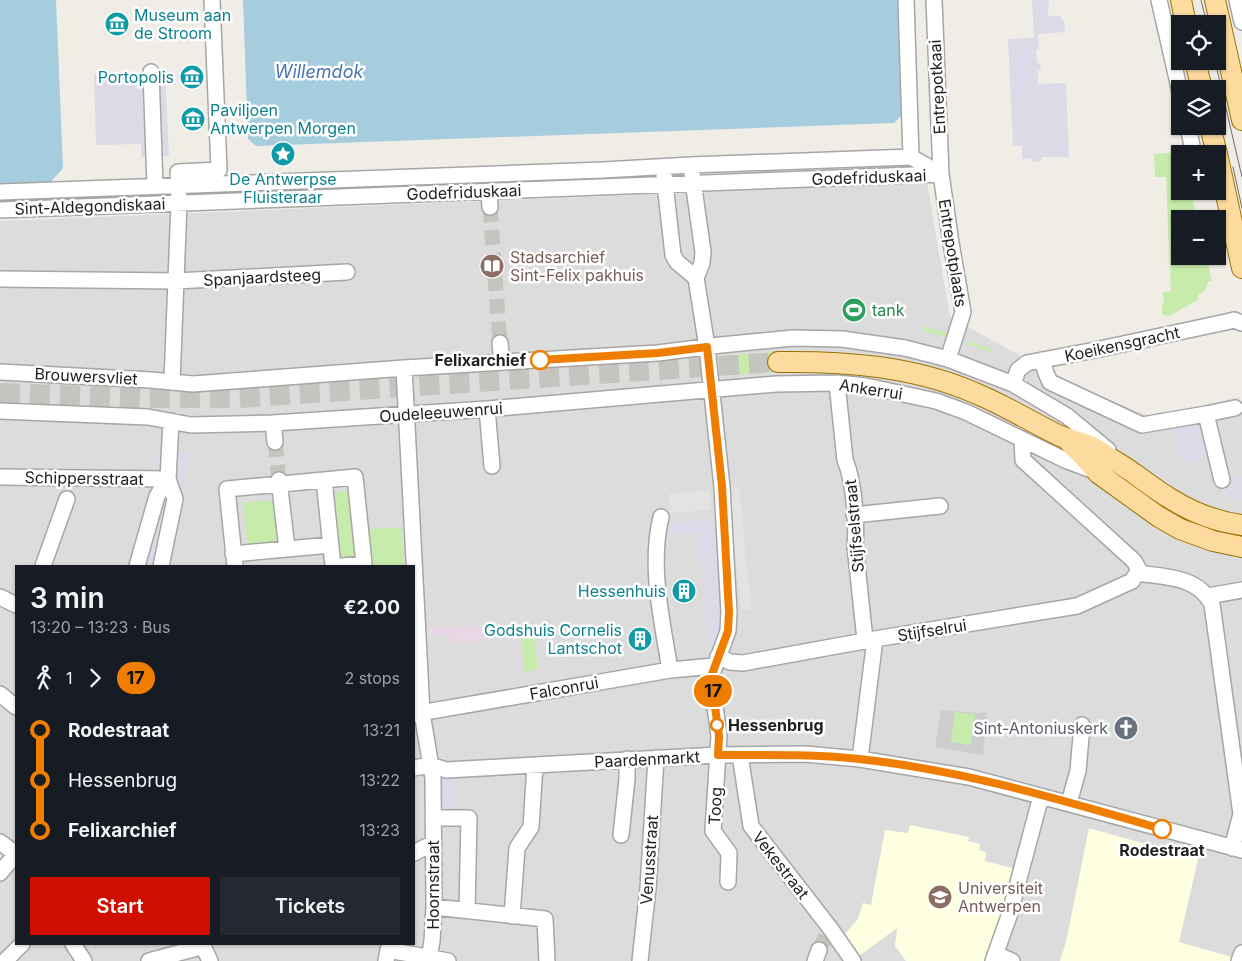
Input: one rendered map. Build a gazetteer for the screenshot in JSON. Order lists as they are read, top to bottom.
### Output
{
  "streets": {
    "main road": ["Ankerrui"],
    "street": [
      "Entrepotkaai",
      "Godefriduskaai",
      "Sint-Aldegondiskaai",
      "Entrepotplaats",
      "Spanjaardsteeg",
      "Koeikensgracht",
      "Brouwersvliet",
      "Oudeleeuwenrui",
      "Schippersstraat",
      "Stijfselstraat",
      "Stijfselrui",
      "Falconrui",
      "Paardenmarkt",
      "Toog",
      "Venusstraat",
      "Vekestraat",
      "Hoornstraat"
    ]
  },
  "crossings": [
    ["Entrepotkaai", "Godefriduskaai"],
    ["Entrepotkaai", "Entrepotplaats"],
    ["Godefriduskaai", "Sint-Aldegondiskaai"],
    ["Godefriduskaai", "Entrepotplaats"],
    ["Ankerrui", "Oudeleeuwenrui"],
    ["Ankerrui", "Stijfselstraat"],
    ["Oudeleeuwenrui", "Hoornstraat"],
    ["Stijfselstraat", "Stijfselrui"],
    ["Stijfselstraat", "Paardenmarkt"],
    ["Stijfselrui", "Falconrui"],
    ["Falconrui", "Hoornstraat"],
    ["Paardenmarkt", "Toog"],
    ["Paardenmarkt", "Venusstraat"],
    ["Paardenmarkt", "Vekestraat"],
    ["Paardenmarkt", "Hoornstraat"]
  ],
  "water": ["Willemdok"],
  "places": {
    "museum": ["Museum aan de Stroom", "Portopolis", "Paviljoen Antwerpen Morgen"],
    "place": ["De Antwerpse Fluisteraar"],
    "library": ["Stadsarchief Sint-Felix pakhuis"],
    "sports": ["tank"],
    "other": ["Felixarchief", "Hessenbrug", "Rodestraat"],
    "building": ["Hessenhuis", "Godshuis Cornelis Lantschot"],
    "church": ["Sint-Antoniuskerk"],
    "school or university": ["Universiteit Antwerpen"]
  },
  "lines": ["bus line 17"],
  "page": {
    "on_map": "17",
    "map_buttons": ["+", "−"],
    "heading": ["3 min", "13:20 – 13:23 · Bus", "€2.00"],
    "legs": ["1", "17", "2 stops"],
    "list": [
      {
        "name": "Rodestraat",
        "value": "13:21"
      },
      {
        "name": "Hessenbrug",
        "value": "13:22"
      },
      {
        "name": "Felixarchief",
        "value": "13:23"
      }
    ],
    "buttons": ["Start", "Tickets"]
  }
}
